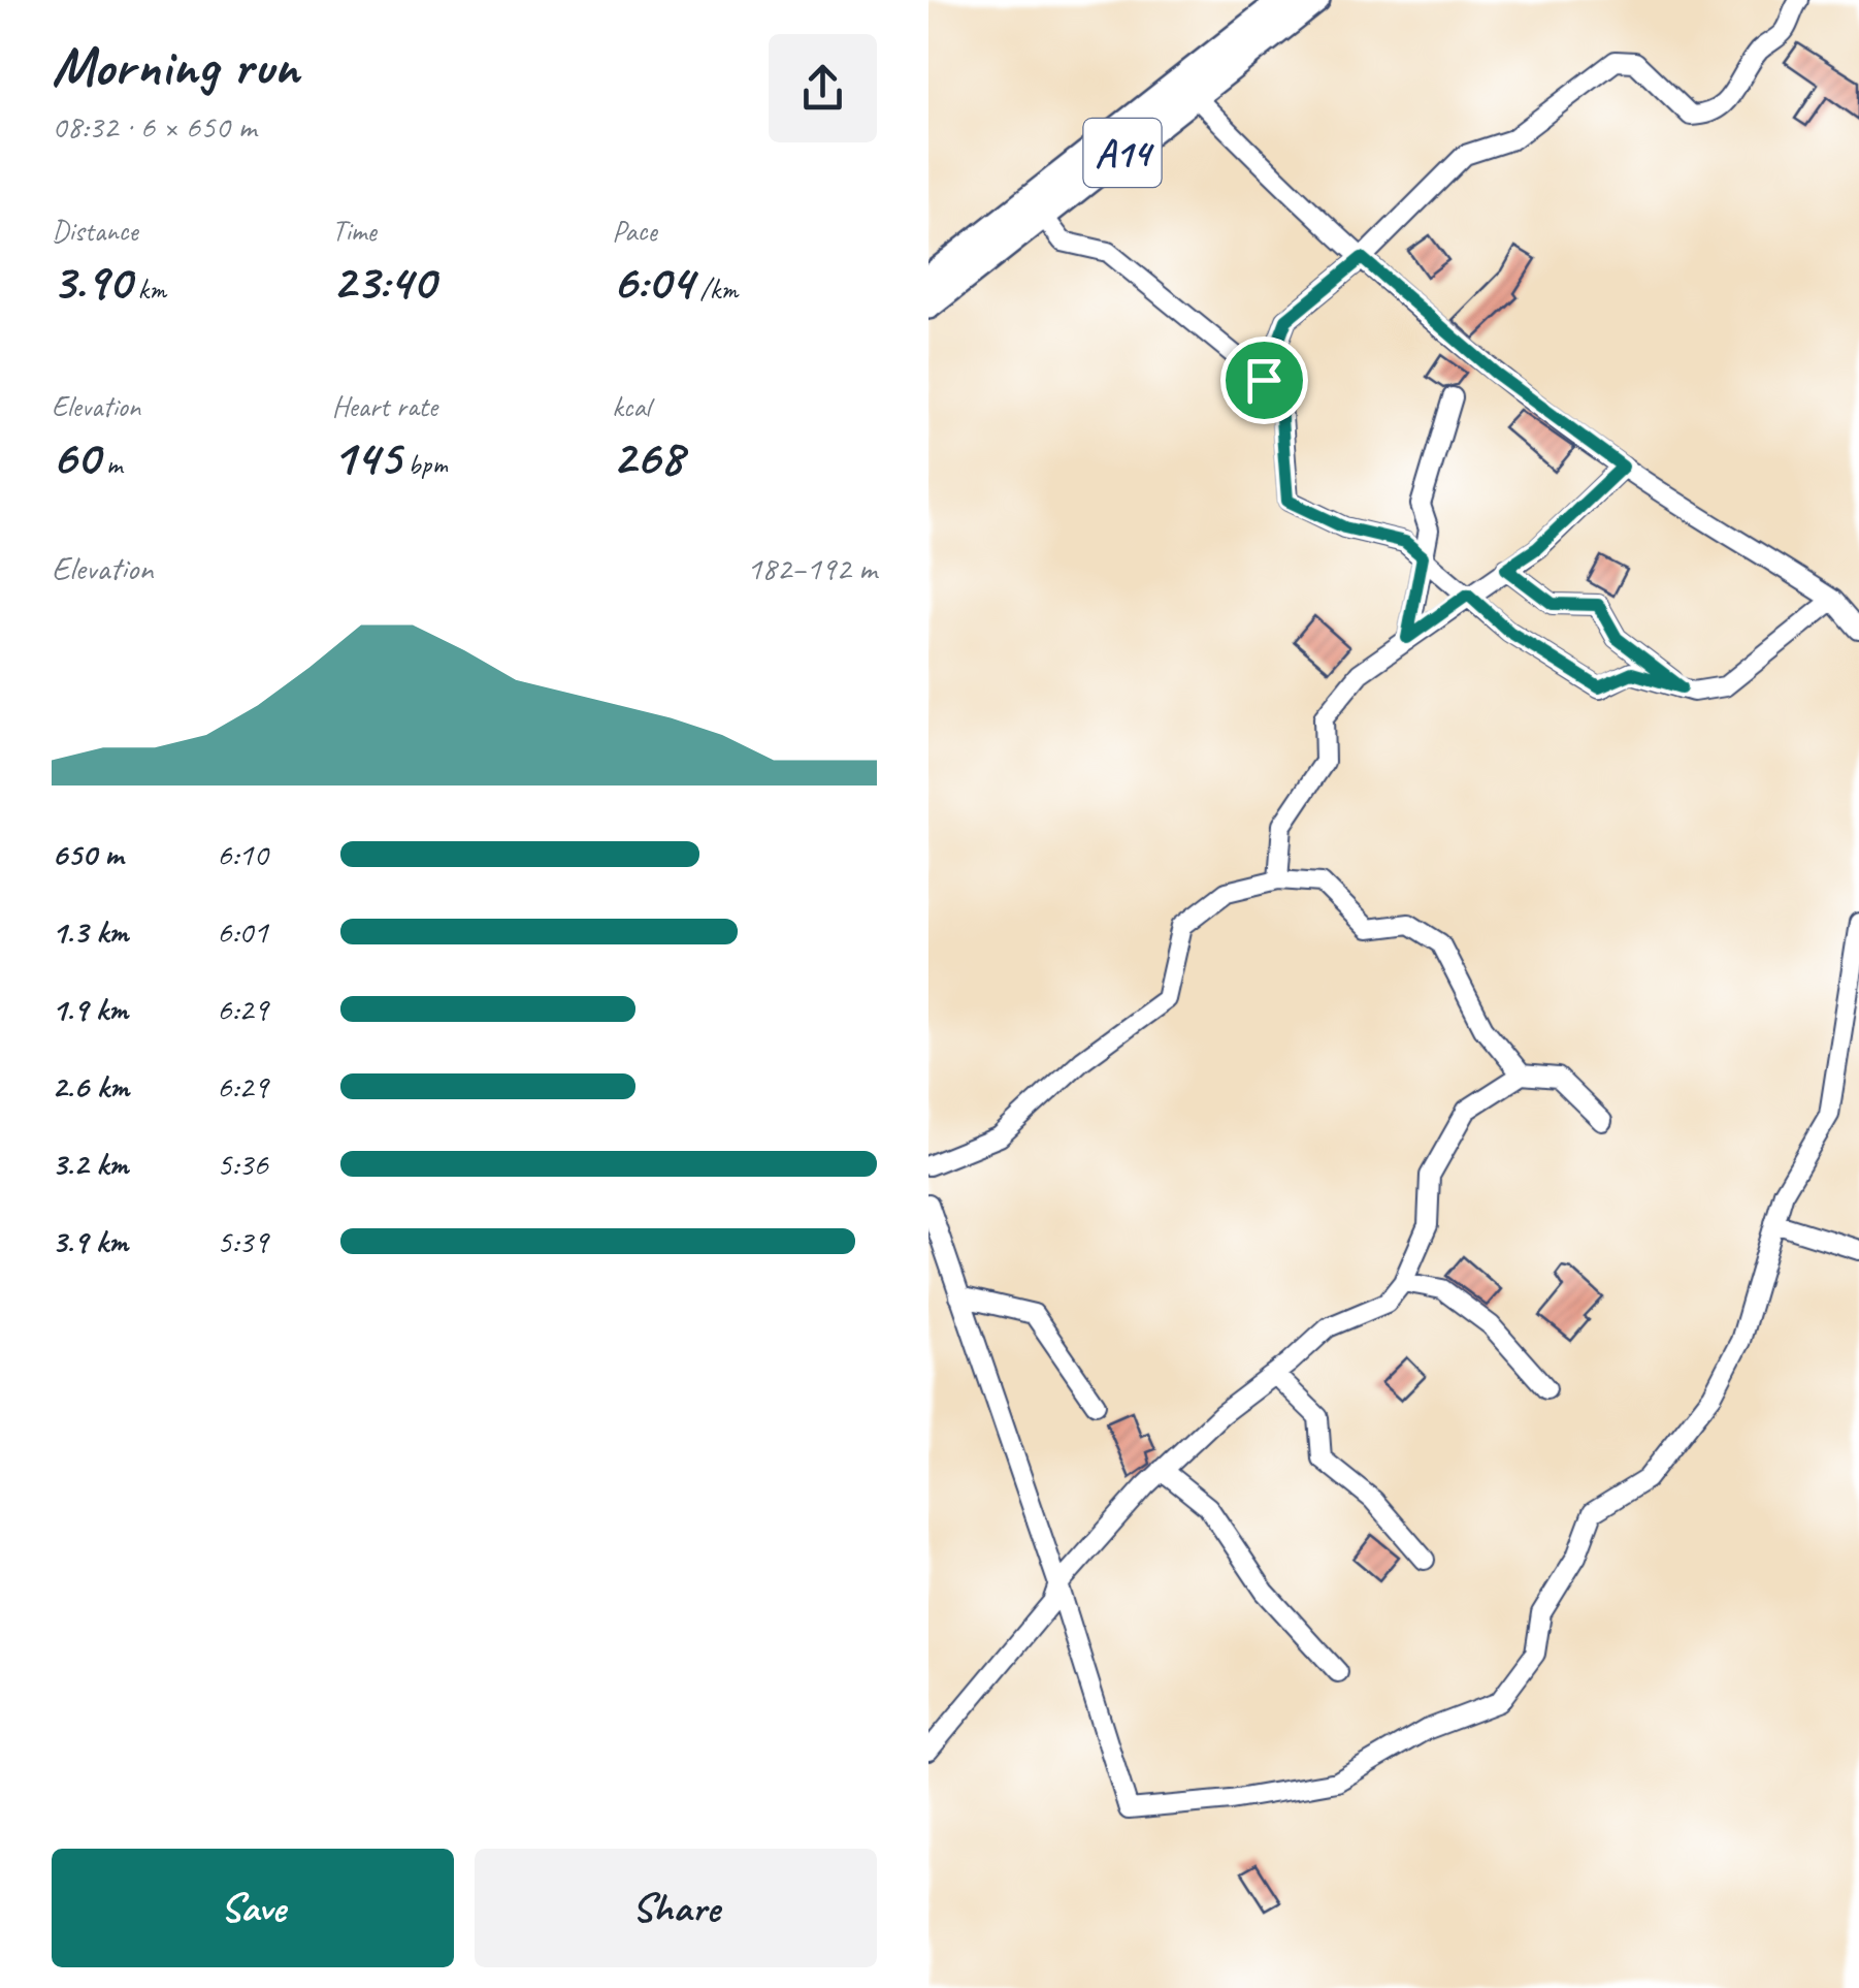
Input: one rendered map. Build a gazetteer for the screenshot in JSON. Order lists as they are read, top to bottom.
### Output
{
  "streets": {
    "highway": ["A14"]
  },
  "page": {
    "heading": ["Morning run", "08:32 · 6 × 650 m"],
    "stats": [
      ["Distance", "3.90 km"],
      ["Time", "23:40"],
      ["Pace", "6:04 /km"],
      ["Elevation", "60 m"],
      ["Heart rate", "145 bpm"],
      ["kcal", "268"]
    ],
    "chart": ["Elevation", "182–192 m"],
    "list": [
      {
        "name": "650 m",
        "note": "6:10"
      },
      {
        "name": "1.3 km",
        "note": "6:01"
      },
      {
        "name": "1.9 km",
        "note": "6:29"
      },
      {
        "name": "2.6 km",
        "note": "6:29"
      },
      {
        "name": "3.2 km",
        "note": "5:36"
      },
      {
        "name": "3.9 km",
        "note": "5:39"
      }
    ],
    "buttons": ["Save", "Share"]
  }
}
